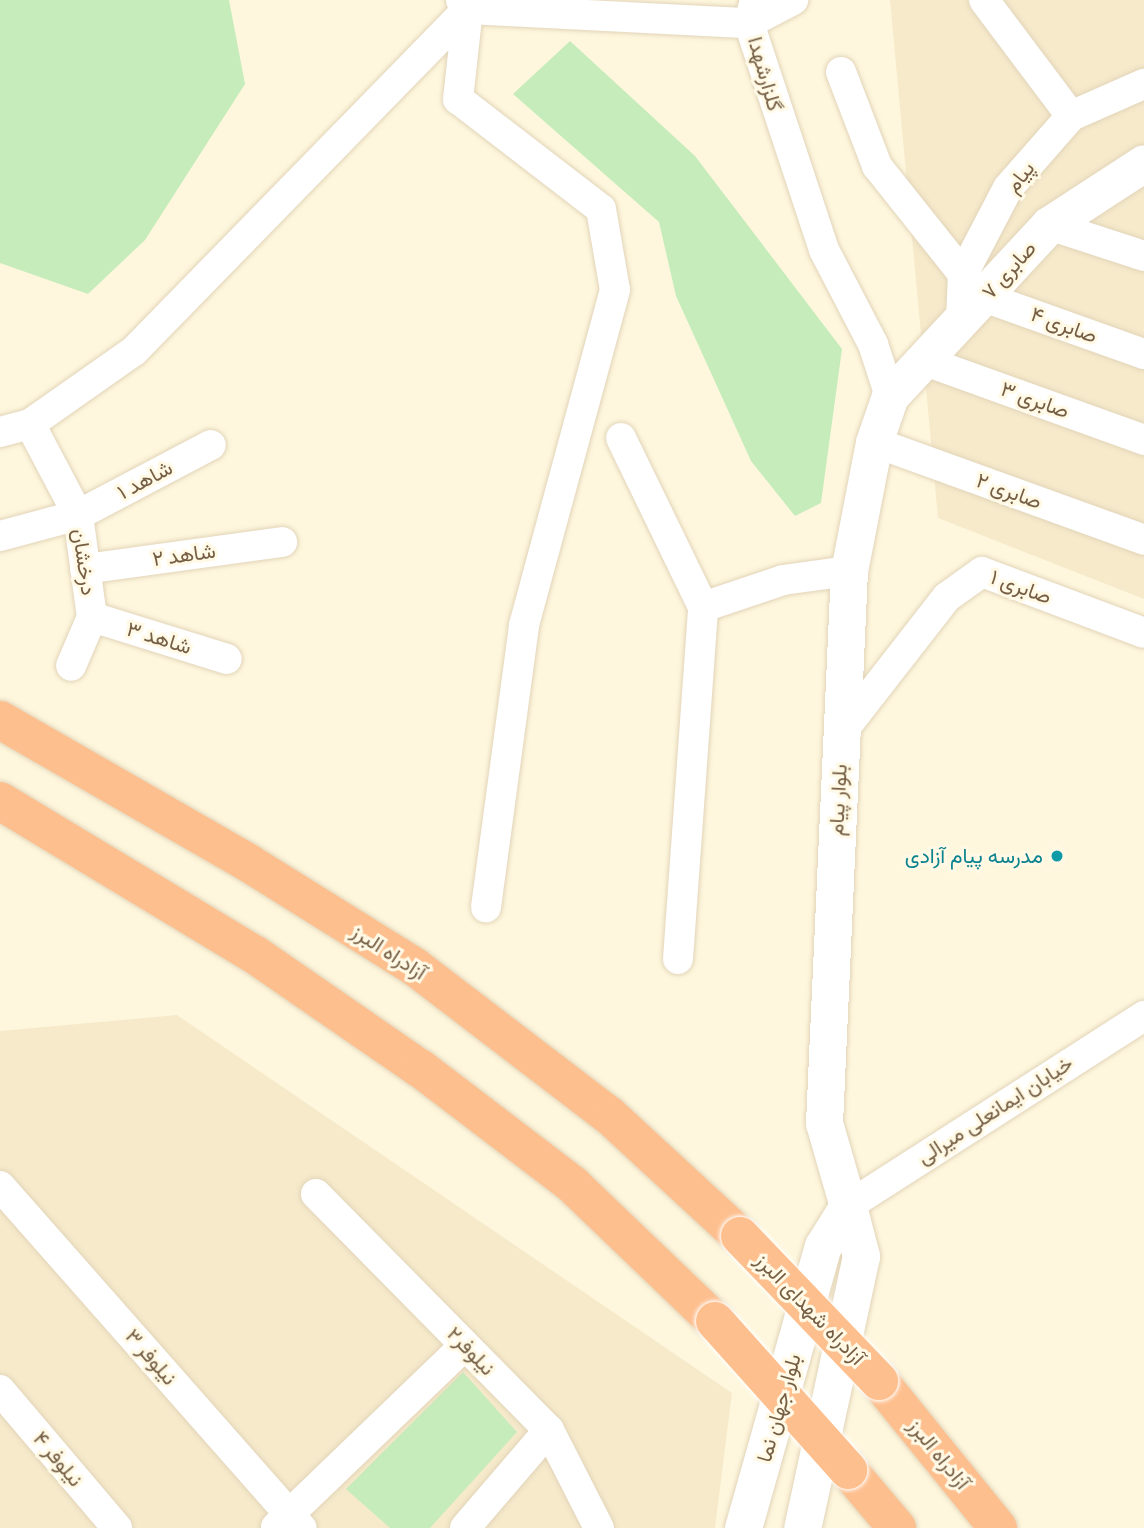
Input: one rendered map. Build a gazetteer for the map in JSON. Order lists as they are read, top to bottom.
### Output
{
  "streets": {
    "highway": ["آزادراه البرز", "آزادراه شهدای البرز"],
    "street": [
      "گلزارشهدا",
      "پیام",
      "صابری ۷",
      "صابری ۴",
      "صابری ۳",
      "شاهد ۱",
      "صابری ۲",
      "شاهد ۲",
      "درخشان",
      "صابری ۱",
      "شاهد ۳",
      "بلوار پیام",
      "خیابان ایمانعلی میرالی",
      "۲نیلوفر",
      "نیلوفر ۳",
      "بلوار جهان نما",
      "نیلوفر ۴"
    ]
  },
  "crossings": [
    ["گلزارشهدا", "صابری ۷"],
    ["گلزارشهدا", "بلوار پیام"],
    ["پیام", "صابری ۷"],
    ["پیام", "صابری ۴"],
    ["صابری ۷", "صابری ۴"],
    ["صابری ۷", "صابری ۳"],
    ["صابری ۷", "بلوار پیام"],
    ["شاهد ۱", "درخشان"],
    ["صابری ۲", "بلوار پیام"],
    ["شاهد ۲", "درخشان"],
    ["درخشان", "شاهد ۳"],
    ["صابری ۱", "بلوار پیام"],
    ["بلوار پیام", "خیابان ایمانعلی میرالی"],
    ["بلوار پیام", "بلوار جهان نما"],
    ["آزادراه البرز", "آزادراه شهدای البرز"],
    ["خیابان ایمانعلی میرالی", "بلوار جهان نما"]
  ],
  "places": ["مدرسه پیام آزادی"]
}
